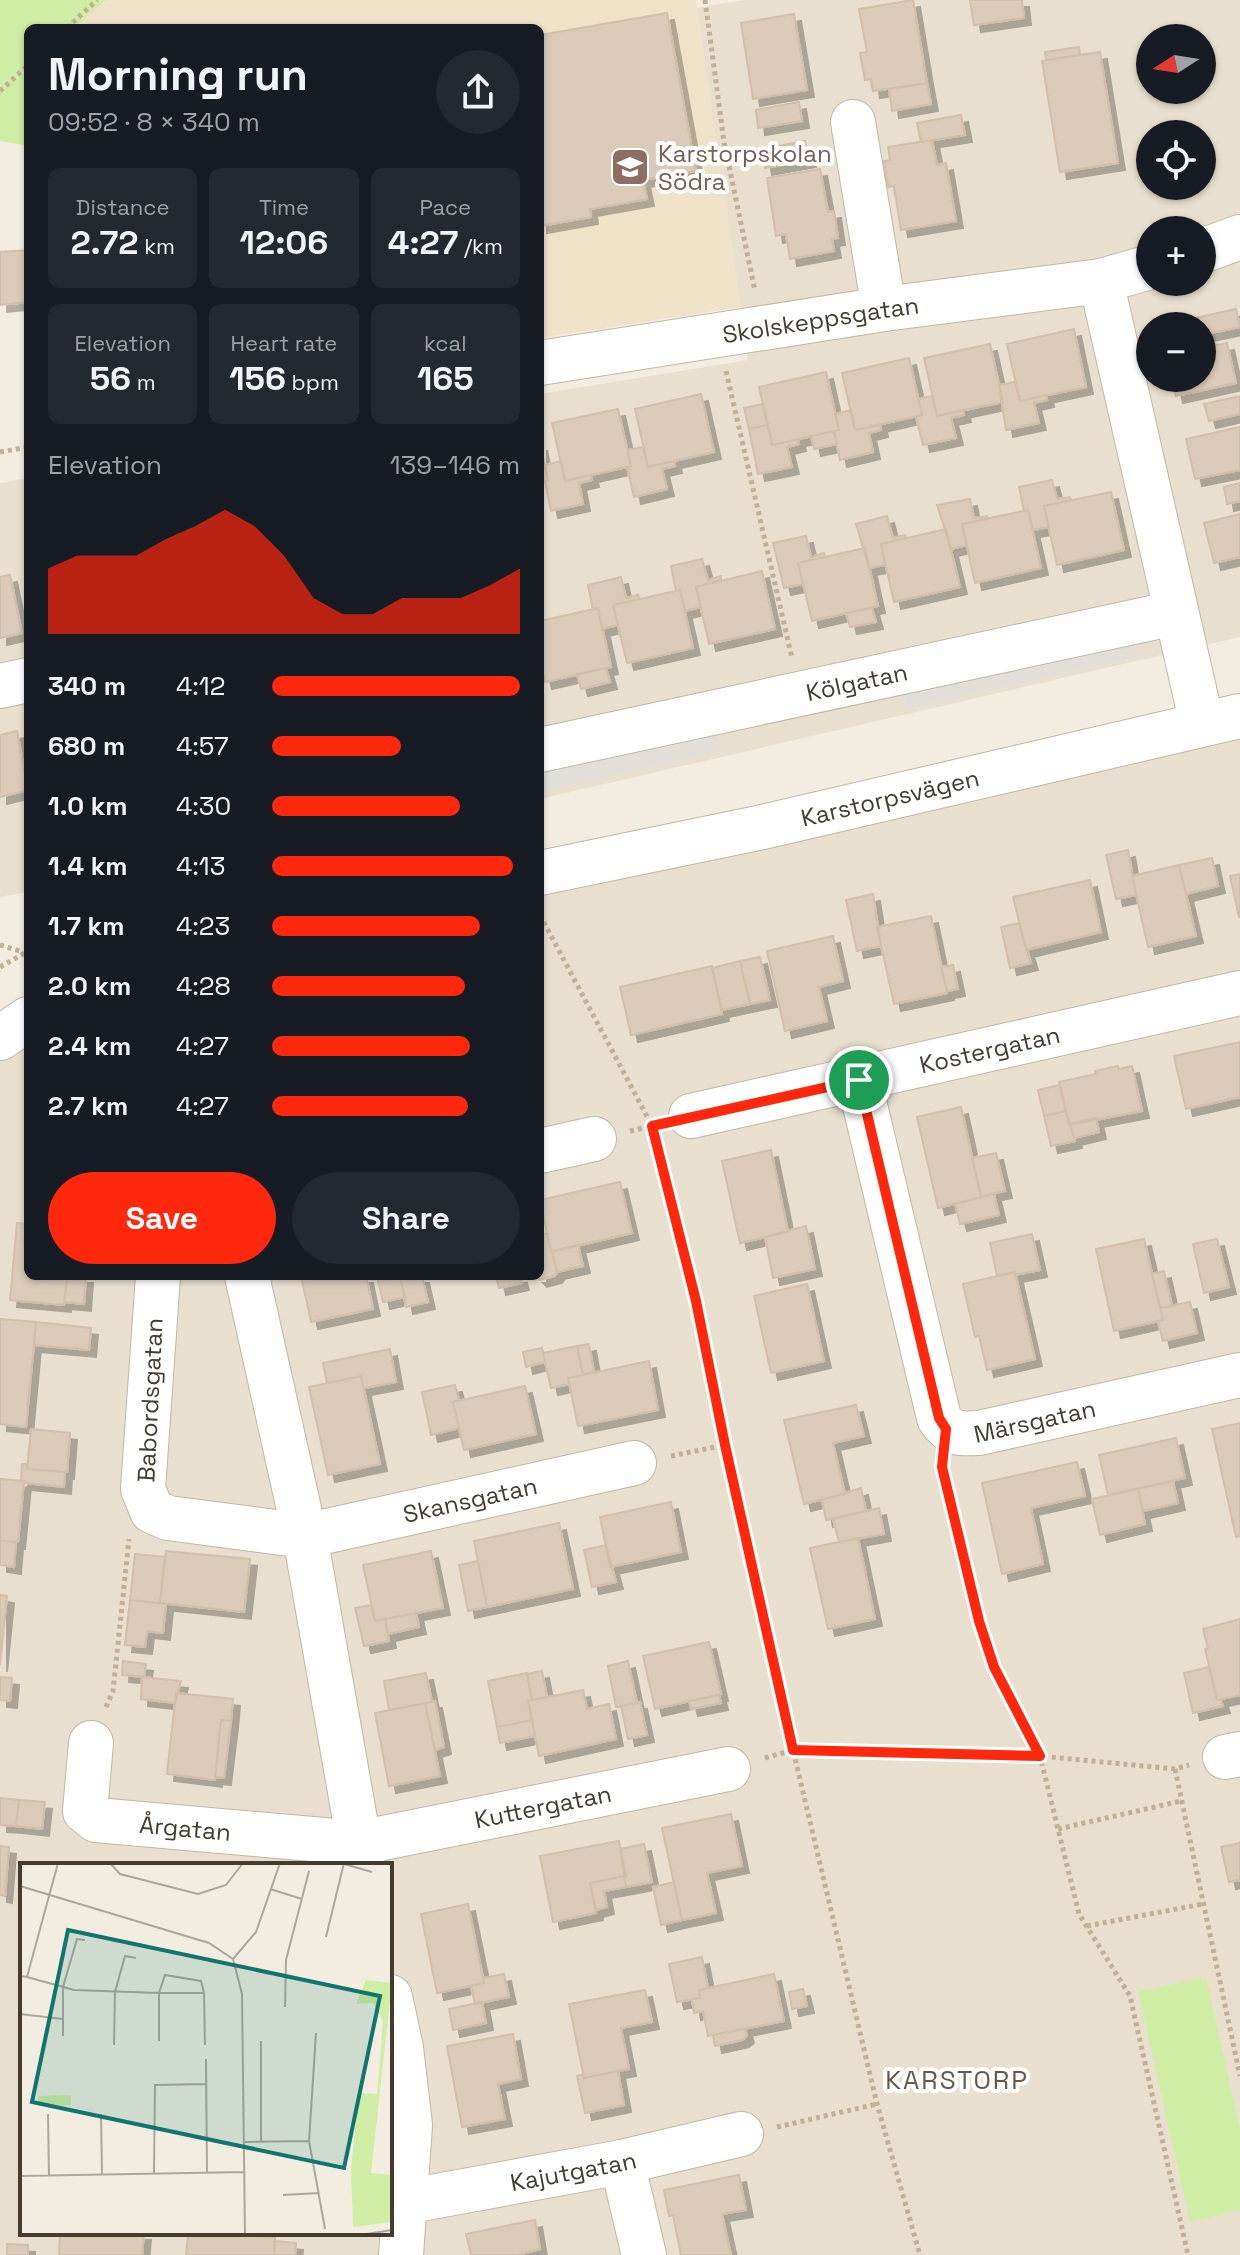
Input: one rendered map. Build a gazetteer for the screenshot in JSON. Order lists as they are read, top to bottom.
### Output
{
  "streets": {
    "street": [
      "Skolskeppsgatan",
      "Kölgatan",
      "Karstorpsvägen",
      "Kostergatan",
      "Babordsgatan",
      "Märsgatan",
      "Skansgatan",
      "Kuttergatan",
      "Årgatan",
      "Kajutgatan"
    ]
  },
  "crossings": [
    ["Kostergatan", "Märsgatan"],
    ["Babordsgatan", "Skansgatan"],
    ["Kuttergatan", "Årgatan"]
  ],
  "districts": ["KARSTORP"],
  "places": {
    "school or university": ["Karstorpskolan Södra"]
  },
  "north": "left",
  "page": {
    "map_buttons": ["+", "−"],
    "heading": ["Morning run", "09:52 · 8 × 340 m"],
    "stats": [
      ["Distance", "2.72 km"],
      ["Time", "12:06"],
      ["Pace", "4:27 /km"],
      ["Elevation", "56 m"],
      ["Heart rate", "156 bpm"],
      ["kcal", "165"]
    ],
    "chart": ["Elevation", "139–146 m"],
    "list": [
      {
        "name": "340 m",
        "note": "4:12"
      },
      {
        "name": "680 m",
        "note": "4:57"
      },
      {
        "name": "1.0 km",
        "note": "4:30"
      },
      {
        "name": "1.4 km",
        "note": "4:13"
      },
      {
        "name": "1.7 km",
        "note": "4:23"
      },
      {
        "name": "2.0 km",
        "note": "4:28"
      },
      {
        "name": "2.4 km",
        "note": "4:27"
      },
      {
        "name": "2.7 km",
        "note": "4:27"
      }
    ],
    "buttons": ["Save", "Share"]
  }
}
